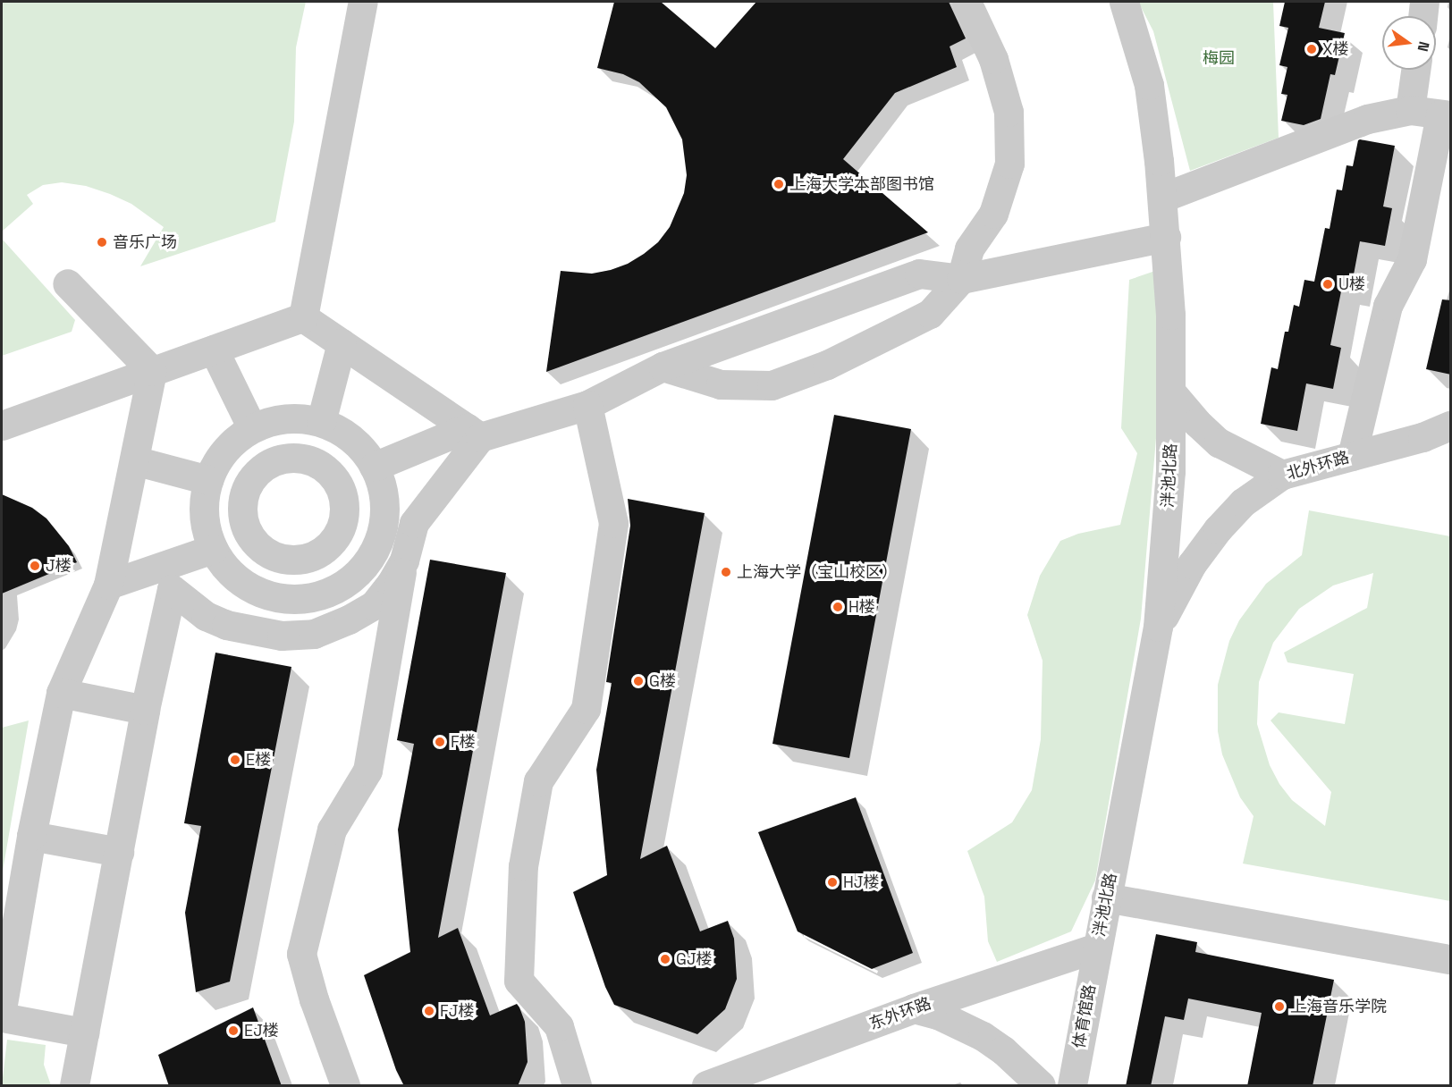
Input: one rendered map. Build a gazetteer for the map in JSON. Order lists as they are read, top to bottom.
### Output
{
  "streets": {
    "street": [
      "北外环路",
      "泮池北路",
      "东外环路",
      "体育馆路"
    ]
  },
  "crossings": [
    ["北外环路", "泮池北路"],
    ["泮池北路", "东外环路"],
    ["泮池北路", "体育馆路"],
    ["东外环路", "体育馆路"]
  ],
  "parks": ["梅园"],
  "places": [
    "X楼",
    "上海大学本部图书馆",
    "音乐广场",
    "U楼",
    "J楼",
    "上海大学（宝山校区）",
    "H楼",
    "G楼",
    "F楼",
    "E楼",
    "HJ楼",
    "GJ楼",
    "上海音乐学院",
    "FJ楼",
    "EJ楼"
  ],
  "north": "right"
}
